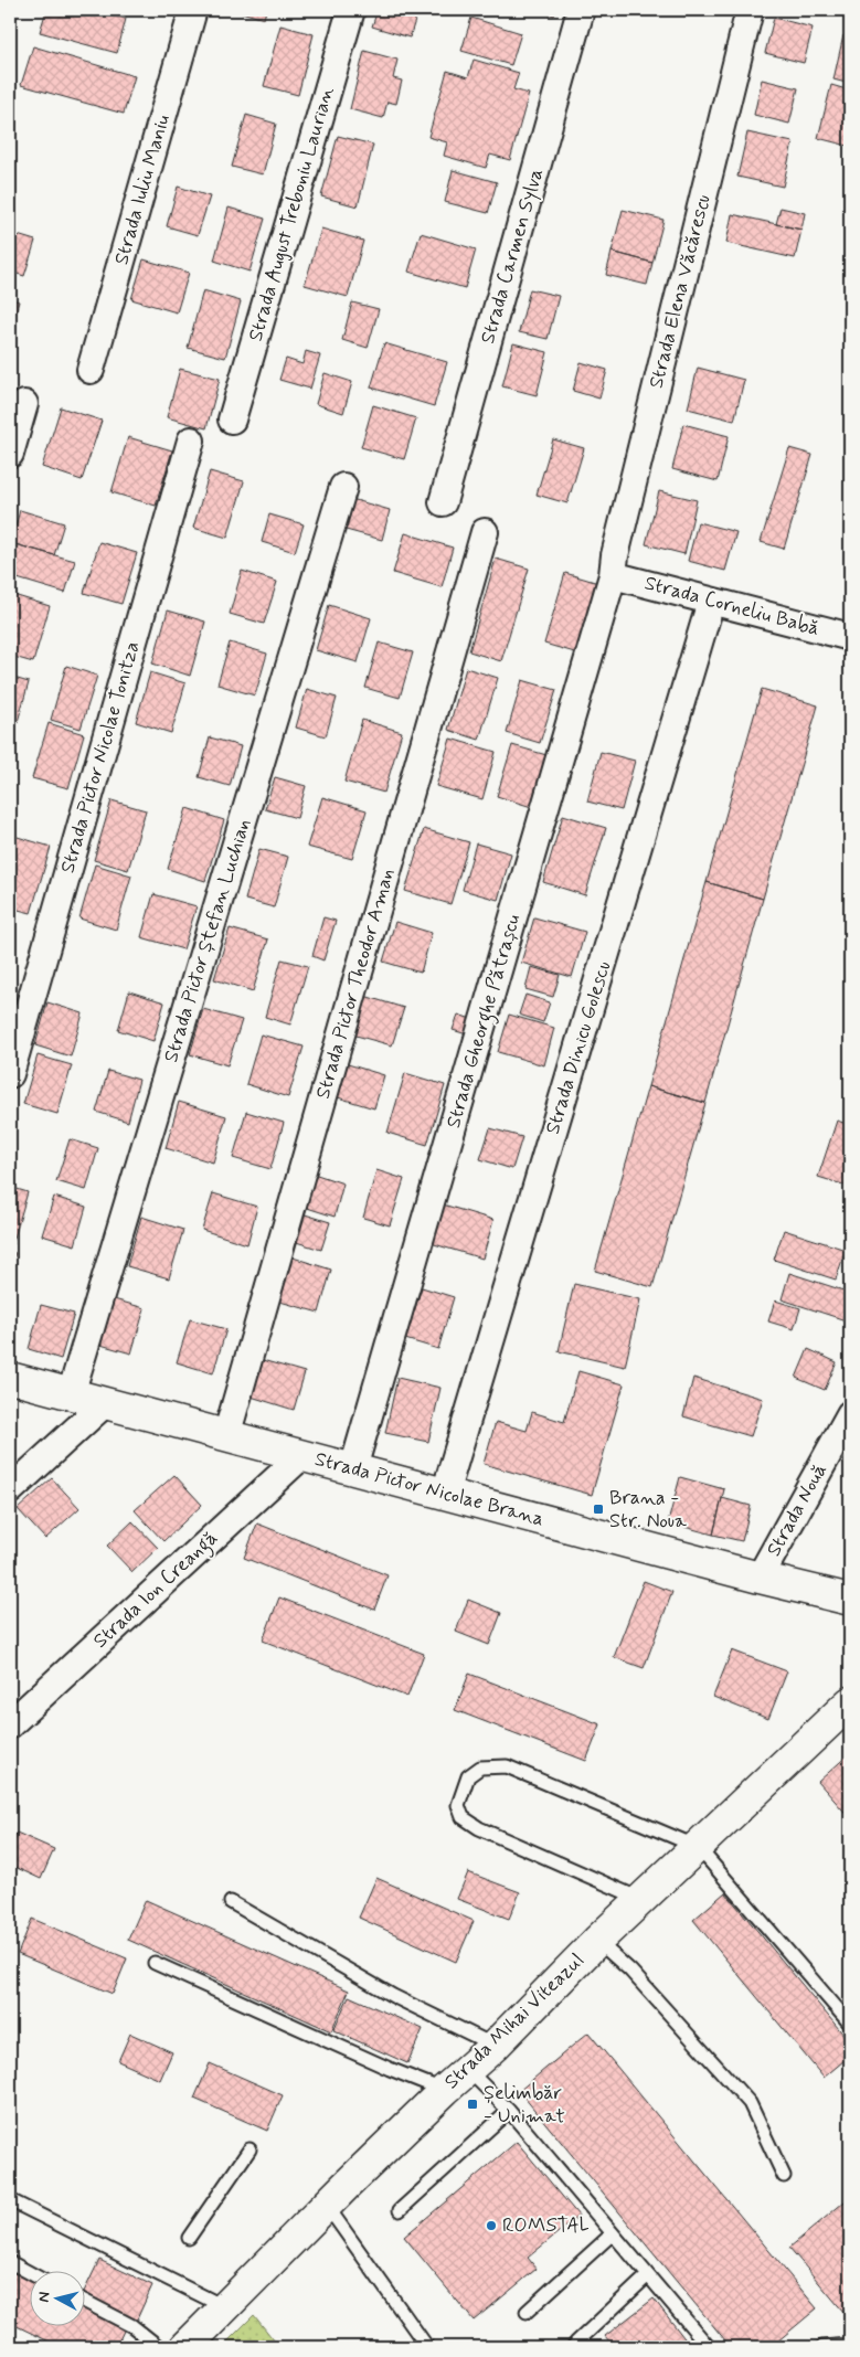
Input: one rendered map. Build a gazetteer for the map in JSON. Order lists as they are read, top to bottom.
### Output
{
  "streets": {
    "main road": ["Strada Pictor Nicolae Brana", "Strada Mihai Viteazul"],
    "street": [
      "Strada Iuliu Maniu",
      "Strada August Treboniu Laurian",
      "Strada Carmen Sylva",
      "Strada Elena Văcărescu",
      "Strada Corneliu Babă",
      "Strada Pictor Nicolae Tonitza",
      "Strada Pictor Ștefan Luchian",
      "Strada Pictor Theodor Aman",
      "Strada Gheorghe Pătrașcu",
      "Strada Dinicu Golescu",
      "Strada Nouă",
      "Strada Ion Creangă"
    ]
  },
  "crossings": [
    ["Strada Elena Văcărescu", "Strada Corneliu Babă"],
    ["Strada Elena Văcărescu", "Strada Gheorghe Pătrașcu"],
    ["Strada Corneliu Babă", "Strada Gheorghe Pătrașcu"],
    ["Strada Corneliu Babă", "Strada Dinicu Golescu"],
    ["Strada Pictor Ștefan Luchian", "Strada Pictor Nicolae Brana"],
    ["Strada Pictor Theodor Aman", "Strada Pictor Nicolae Brana"],
    ["Strada Gheorghe Pătrașcu", "Strada Pictor Nicolae Brana"],
    ["Strada Dinicu Golescu", "Strada Pictor Nicolae Brana"],
    ["Strada Pictor Nicolae Brana", "Strada Nouă"],
    ["Strada Pictor Nicolae Brana", "Strada Ion Creangă"]
  ],
  "places": {
    "transit": ["Brana - Str. Noua", "Șelimbăr - Unimat"],
    "other": ["ROMSTAL"]
  },
  "north": "left"
}
